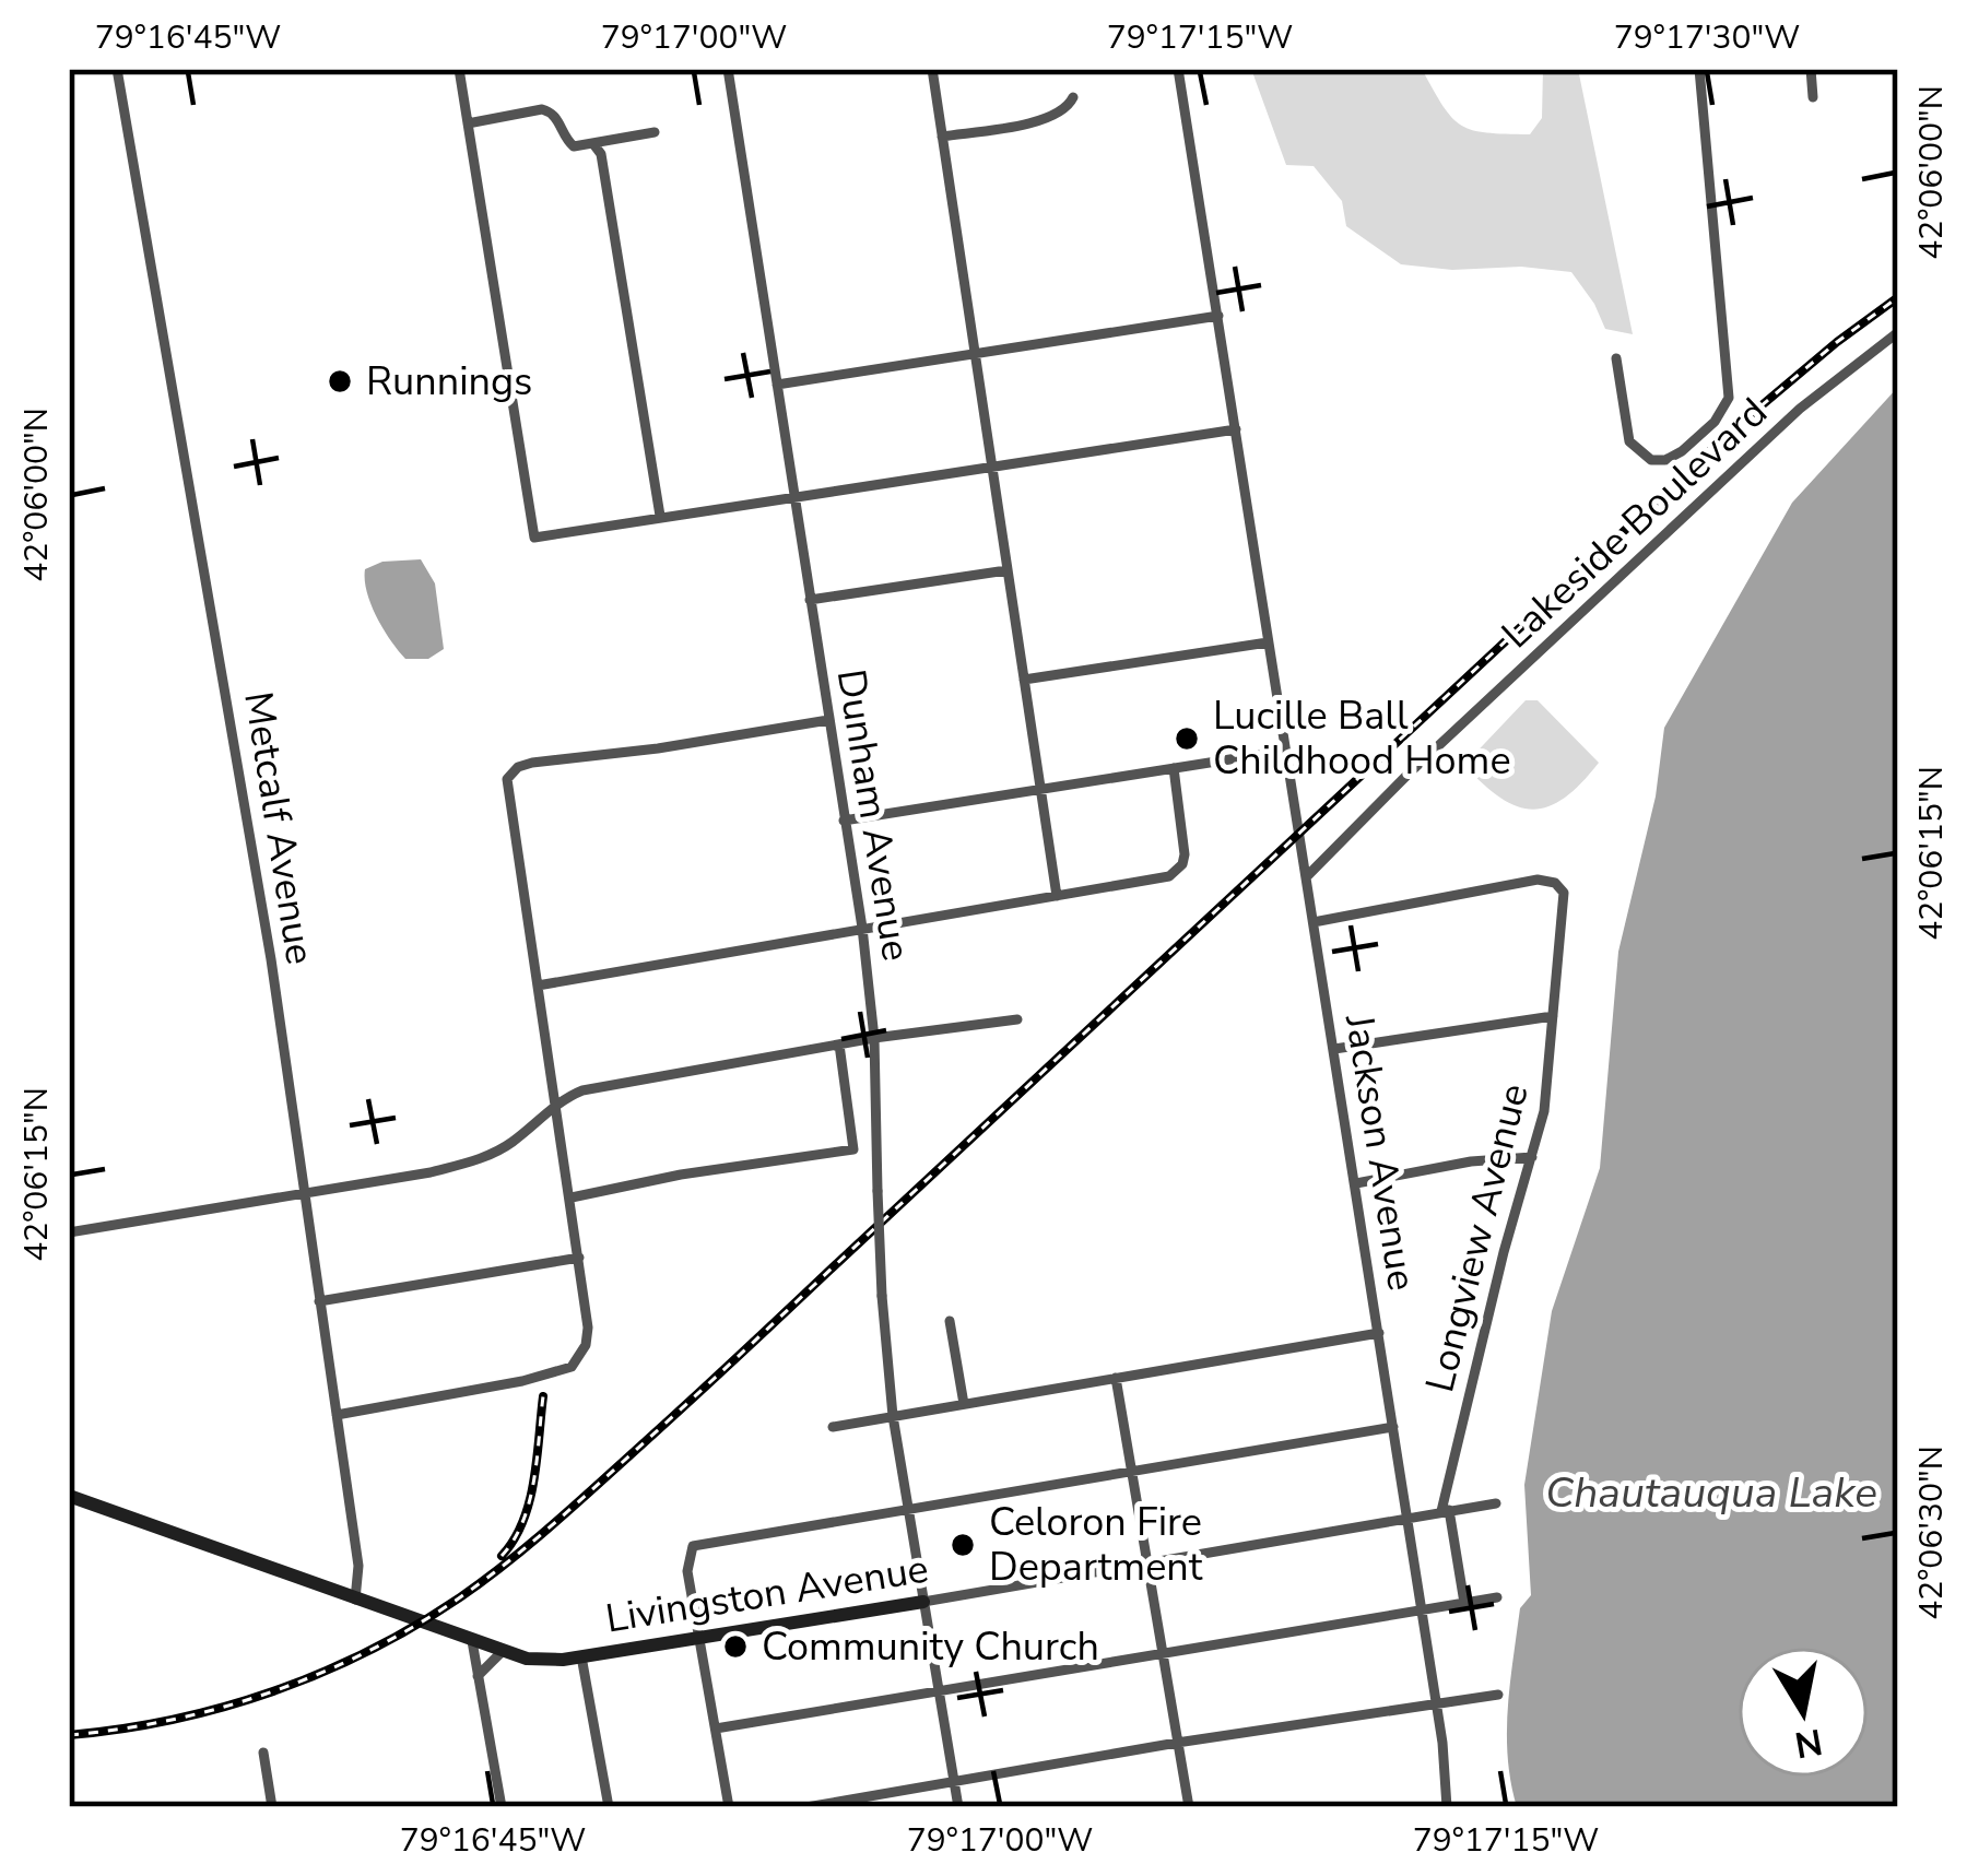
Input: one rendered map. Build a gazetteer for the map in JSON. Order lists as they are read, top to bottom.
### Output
{
  "streets": {
    "street": [
      "Lakeside Boulevard",
      "Dunham Avenue",
      "Metcalf Avenue",
      "Jackson Avenue",
      "Longview Avenue",
      "Livingston Avenue"
    ]
  },
  "crossings": [
    ["Lakeside Boulevard", "Jackson Avenue"],
    ["Dunham Avenue", "Livingston Avenue"],
    ["Metcalf Avenue", "Livingston Avenue"],
    ["Jackson Avenue", "Longview Avenue"],
    ["Jackson Avenue", "Livingston Avenue"],
    ["Longview Avenue", "Livingston Avenue"]
  ],
  "water": ["Chautauqua Lake"],
  "places": [
    "Runnings",
    "Lucille Ball Childhood Home",
    "Celoron Fire Department",
    "Community Church"
  ],
  "north": "bottom",
  "coordinates": [
    "79°16'45\"W",
    "79°17'00\"W",
    "79°17'15\"W",
    "79°17'30\"W",
    "42°06'00\"N",
    "42°06'15\"N",
    "42°06'30\"N"
  ]
}
